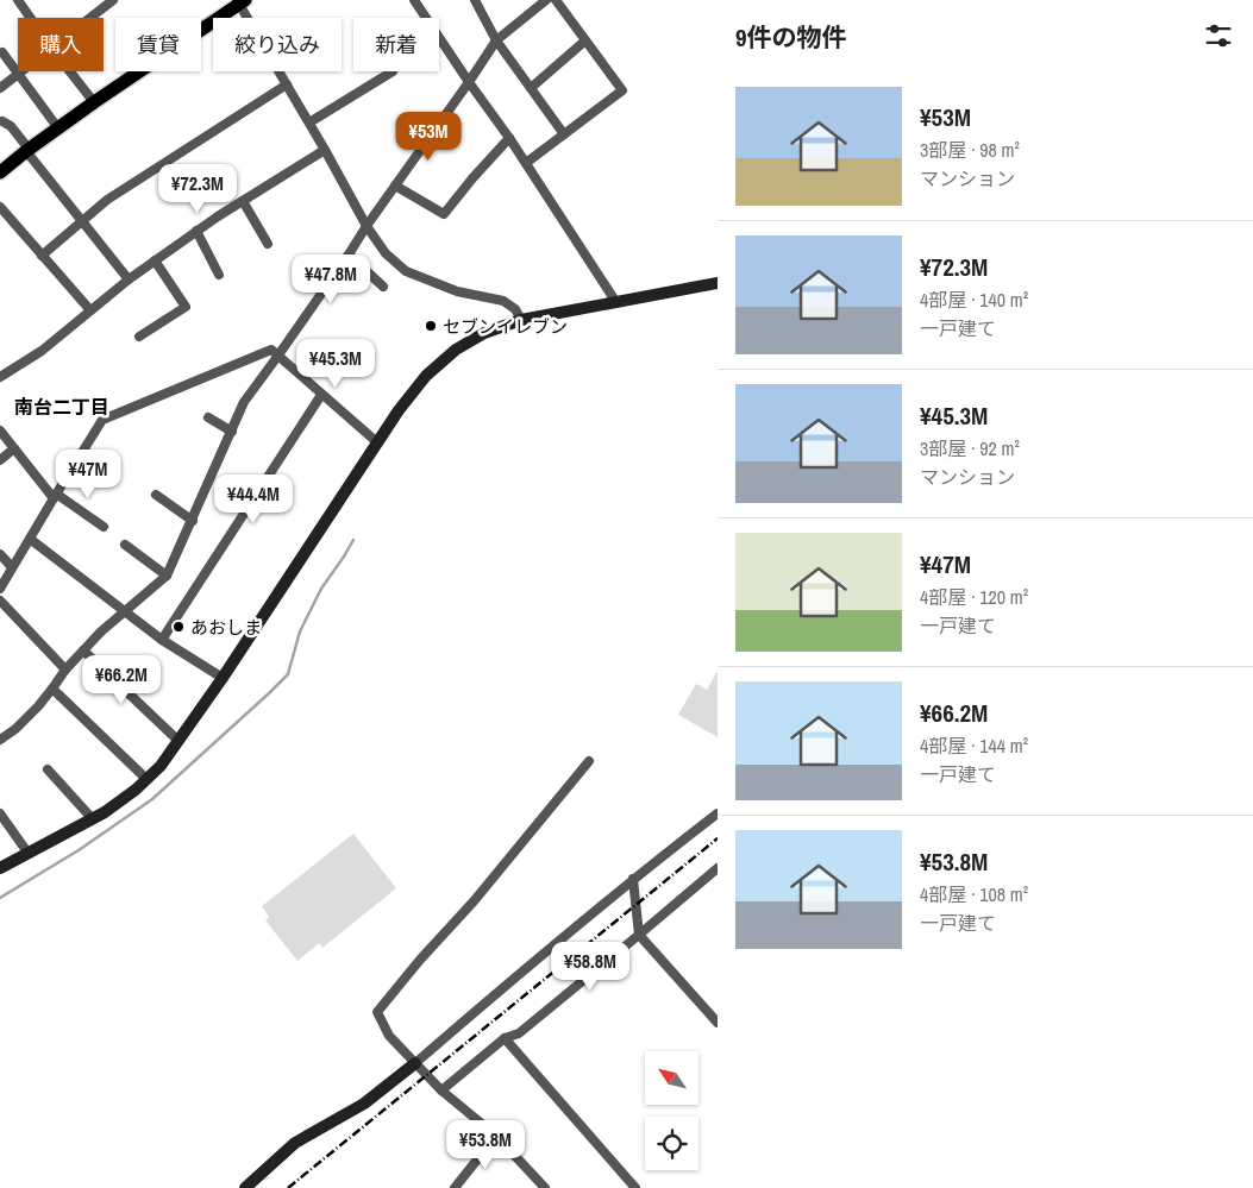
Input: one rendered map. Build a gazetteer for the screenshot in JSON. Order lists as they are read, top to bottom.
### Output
{
  "districts": ["南台二丁目"],
  "places": ["セブンイレブン", "あおしま"],
  "north": "top left",
  "page": {
    "heading": "9件の物件",
    "chip": [
      "購入",
      "賃貸",
      "絞り込み",
      "新着"
    ],
    "list": [
      {
        "name": "¥53M",
        "note": "3部屋 · 98 m² · マンション"
      },
      {
        "name": "¥72.3M",
        "note": "4部屋 · 140 m² · 一戸建て"
      },
      {
        "name": "¥45.3M",
        "note": "3部屋 · 92 m² · マンション"
      },
      {
        "name": "¥47M",
        "note": "4部屋 · 120 m² · 一戸建て"
      },
      {
        "name": "¥66.2M",
        "note": "4部屋 · 144 m² · 一戸建て"
      },
      {
        "name": "¥53.8M",
        "note": "4部屋 · 108 m² · 一戸建て"
      }
    ],
    "price": [
      "¥53M",
      "¥72.3M",
      "¥47.8M",
      "¥45.3M",
      "¥47M",
      "¥44.4M",
      "¥66.2M",
      "¥58.8M",
      "¥53.8M"
    ]
  }
}
